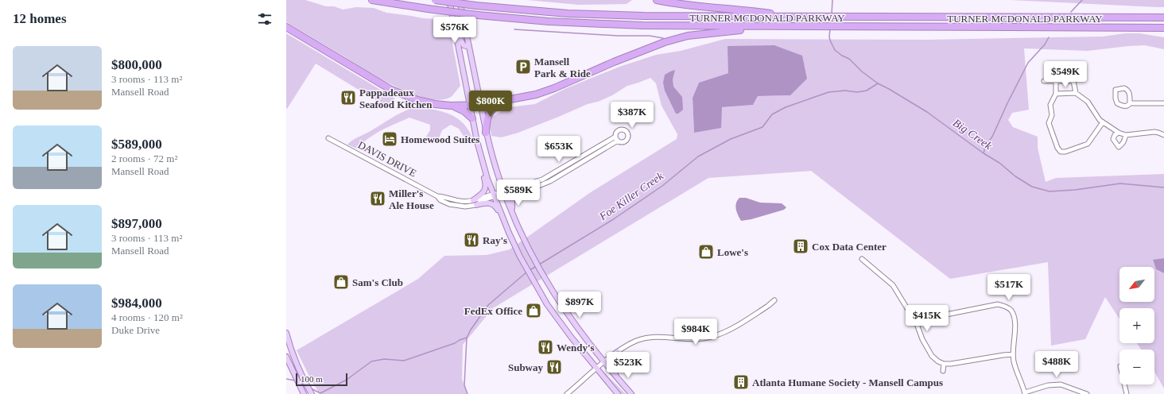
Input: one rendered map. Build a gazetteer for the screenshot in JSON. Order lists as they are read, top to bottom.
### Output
{
  "streets": {
    "highway": ["TURNER MCDONALD PARKWAY"],
    "street": ["DAVIS DRIVE"]
  },
  "water": ["Big Creek", "Foe Killer Creek"],
  "places": {
    "parking": ["Mansell Park & Ride"],
    "restaurant": [
      "Pappadeaux Seafood Kitchen",
      "Miller's Ale House",
      "Ray's",
      "Wendy's",
      "Subway"
    ],
    "hotel": ["Homewood Suites"],
    "building": ["Cox Data Center", "Atlanta Humane Society - Mansell Campus"],
    "shop": ["Lowe's", "Sam's Club", "FedEx Office"]
  },
  "scale_bar": "100 m",
  "north": "bottom left",
  "page": {
    "heading": "12 homes",
    "price": [
      "$576K",
      "$549K",
      "$800K",
      "$387K",
      "$653K",
      "$589K",
      "$517K",
      "$897K",
      "$415K",
      "$984K",
      "$488K",
      "$523K"
    ],
    "list": [
      {
        "name": "$800,000",
        "note": "3 rooms · 113 m² · Mansell Road"
      },
      {
        "name": "$589,000",
        "note": "2 rooms · 72 m² · Mansell Road"
      },
      {
        "name": "$897,000",
        "note": "3 rooms · 113 m² · Mansell Road"
      },
      {
        "name": "$984,000",
        "note": "4 rooms · 120 m² · Duke Drive"
      }
    ],
    "map_buttons": ["+", "−"],
    "scale": "100 m"
  }
}
